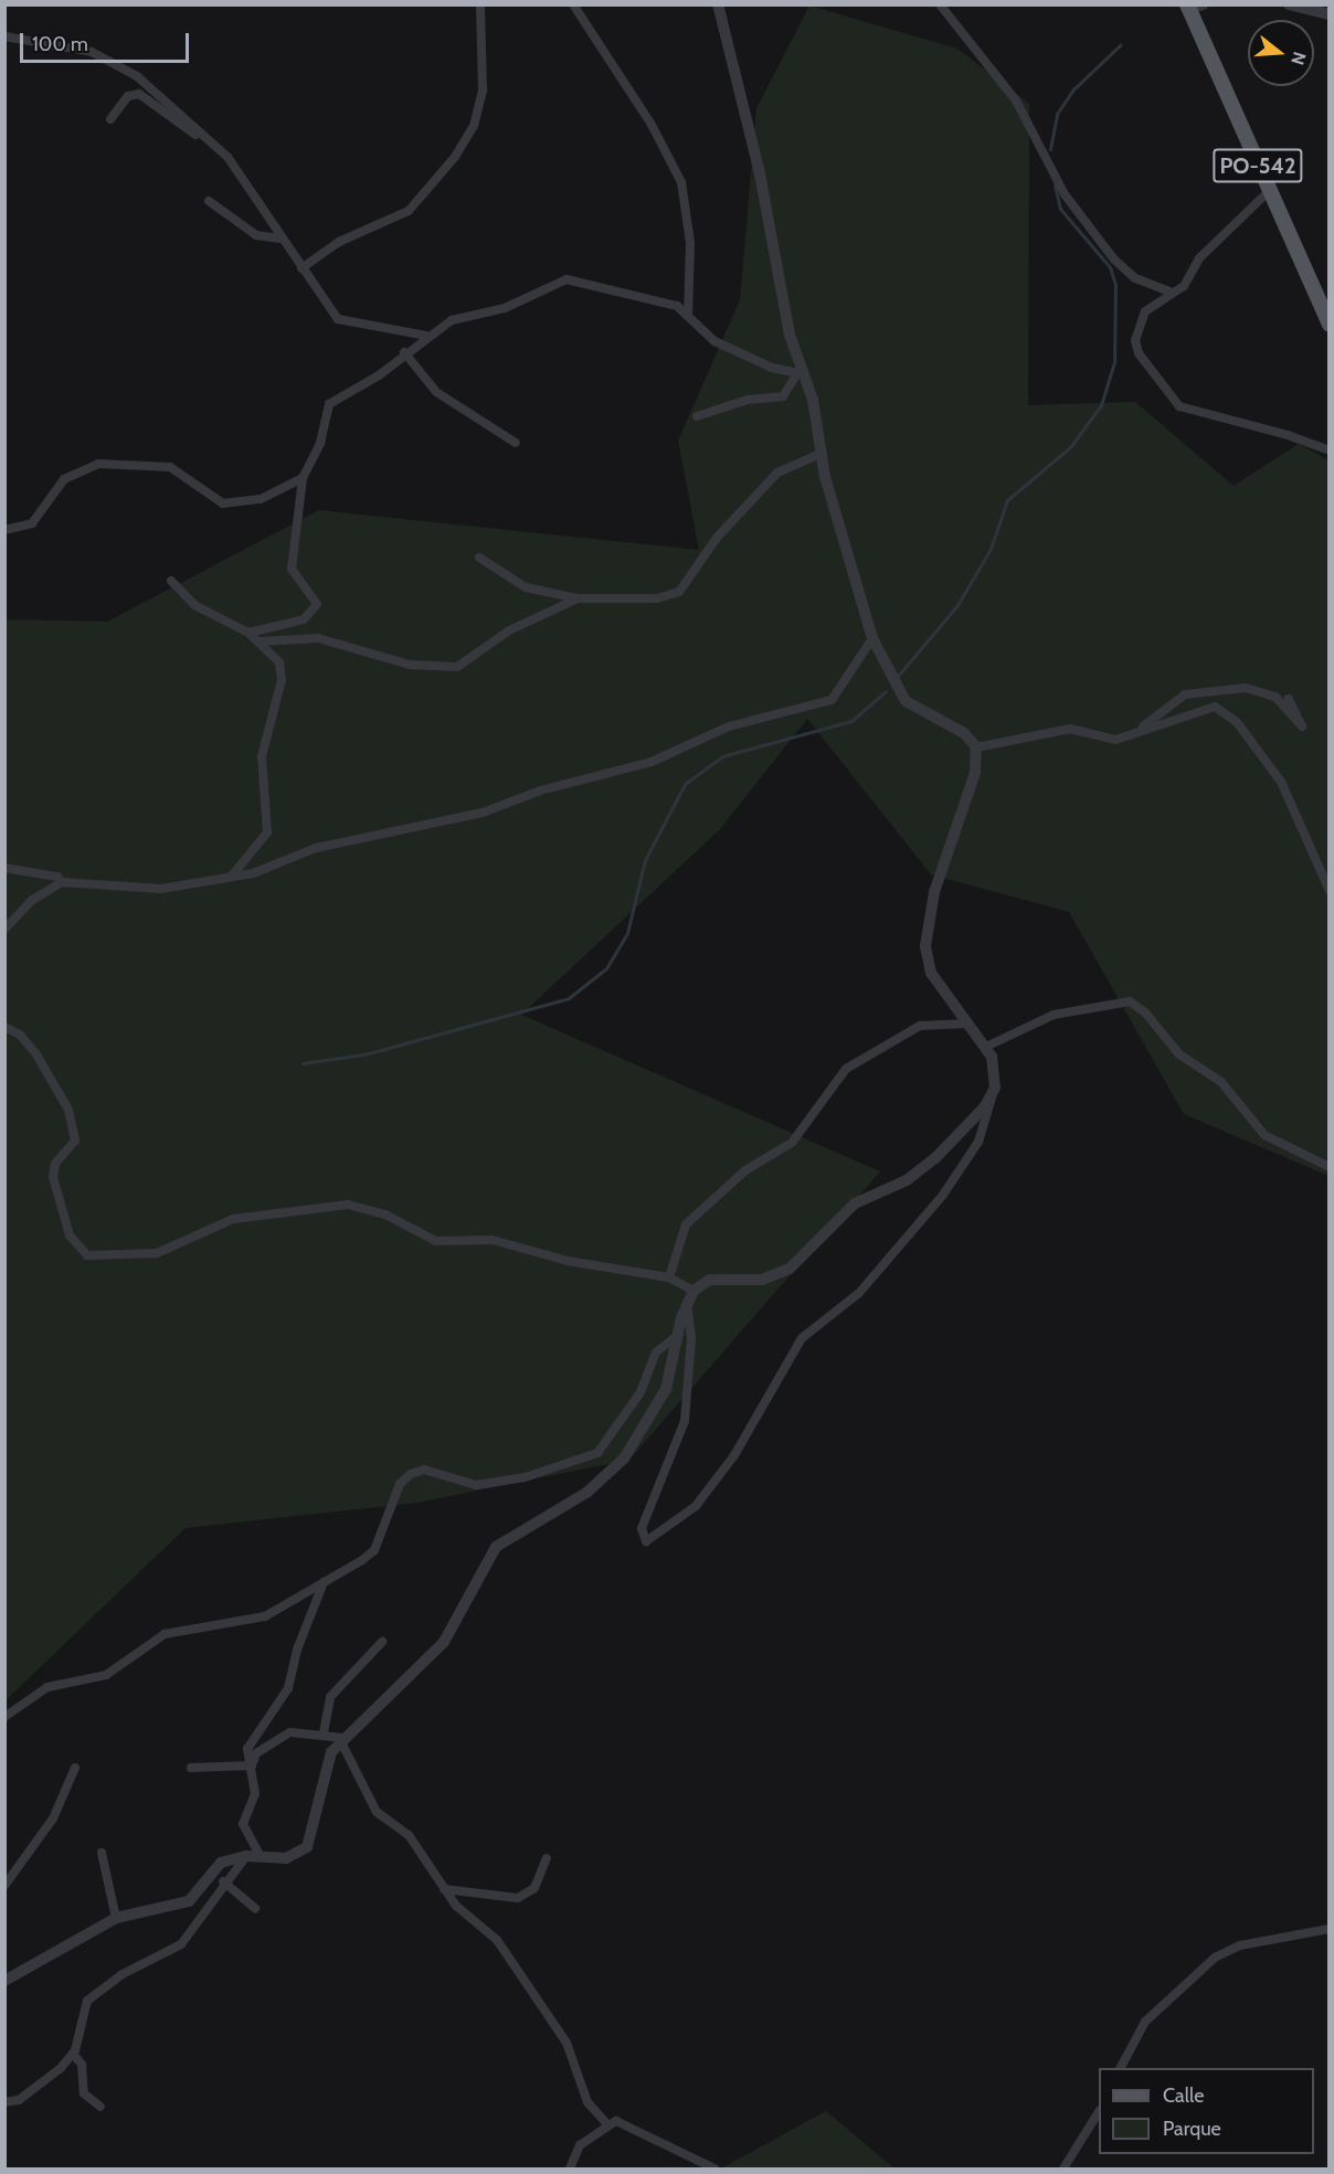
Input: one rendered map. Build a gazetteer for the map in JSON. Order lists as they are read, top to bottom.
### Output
{
  "streets": {
    "main road": ["PO-542"]
  },
  "legend": ["Calle", "Parque"],
  "scale_bar": "100 m",
  "north": "right"
}
